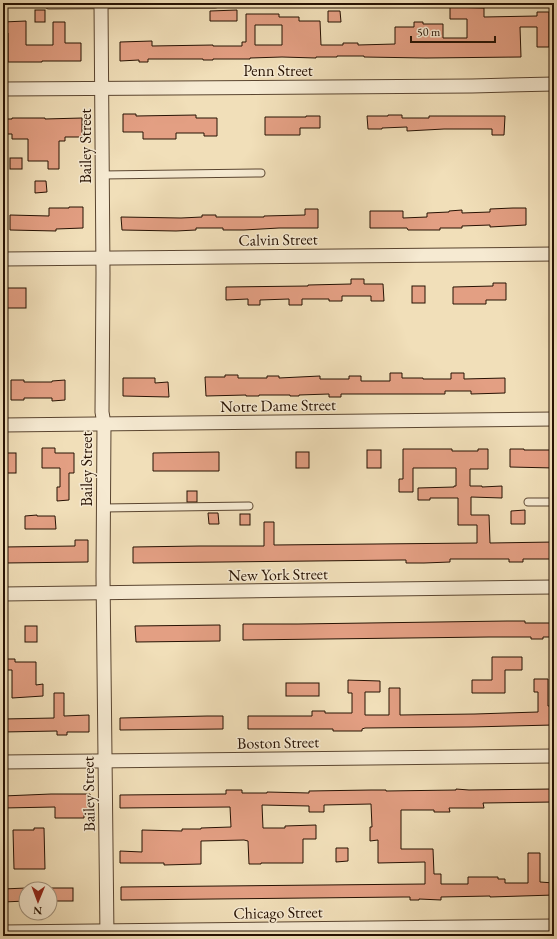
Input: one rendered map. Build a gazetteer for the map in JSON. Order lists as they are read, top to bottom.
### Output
{
  "streets": {
    "street": [
      "Penn Street",
      "Bailey Street",
      "Calvin Street",
      "Notre Dame Street",
      "New York Street",
      "Boston Street",
      "Chicago Street"
    ]
  },
  "crossings": [
    ["Penn Street", "Bailey Street"],
    ["Bailey Street", "Calvin Street"],
    ["Bailey Street", "Notre Dame Street"],
    ["Bailey Street", "New York Street"],
    ["Bailey Street", "Boston Street"],
    ["Bailey Street", "Chicago Street"]
  ],
  "scale_bar": "50 m",
  "north": "bottom"
}
